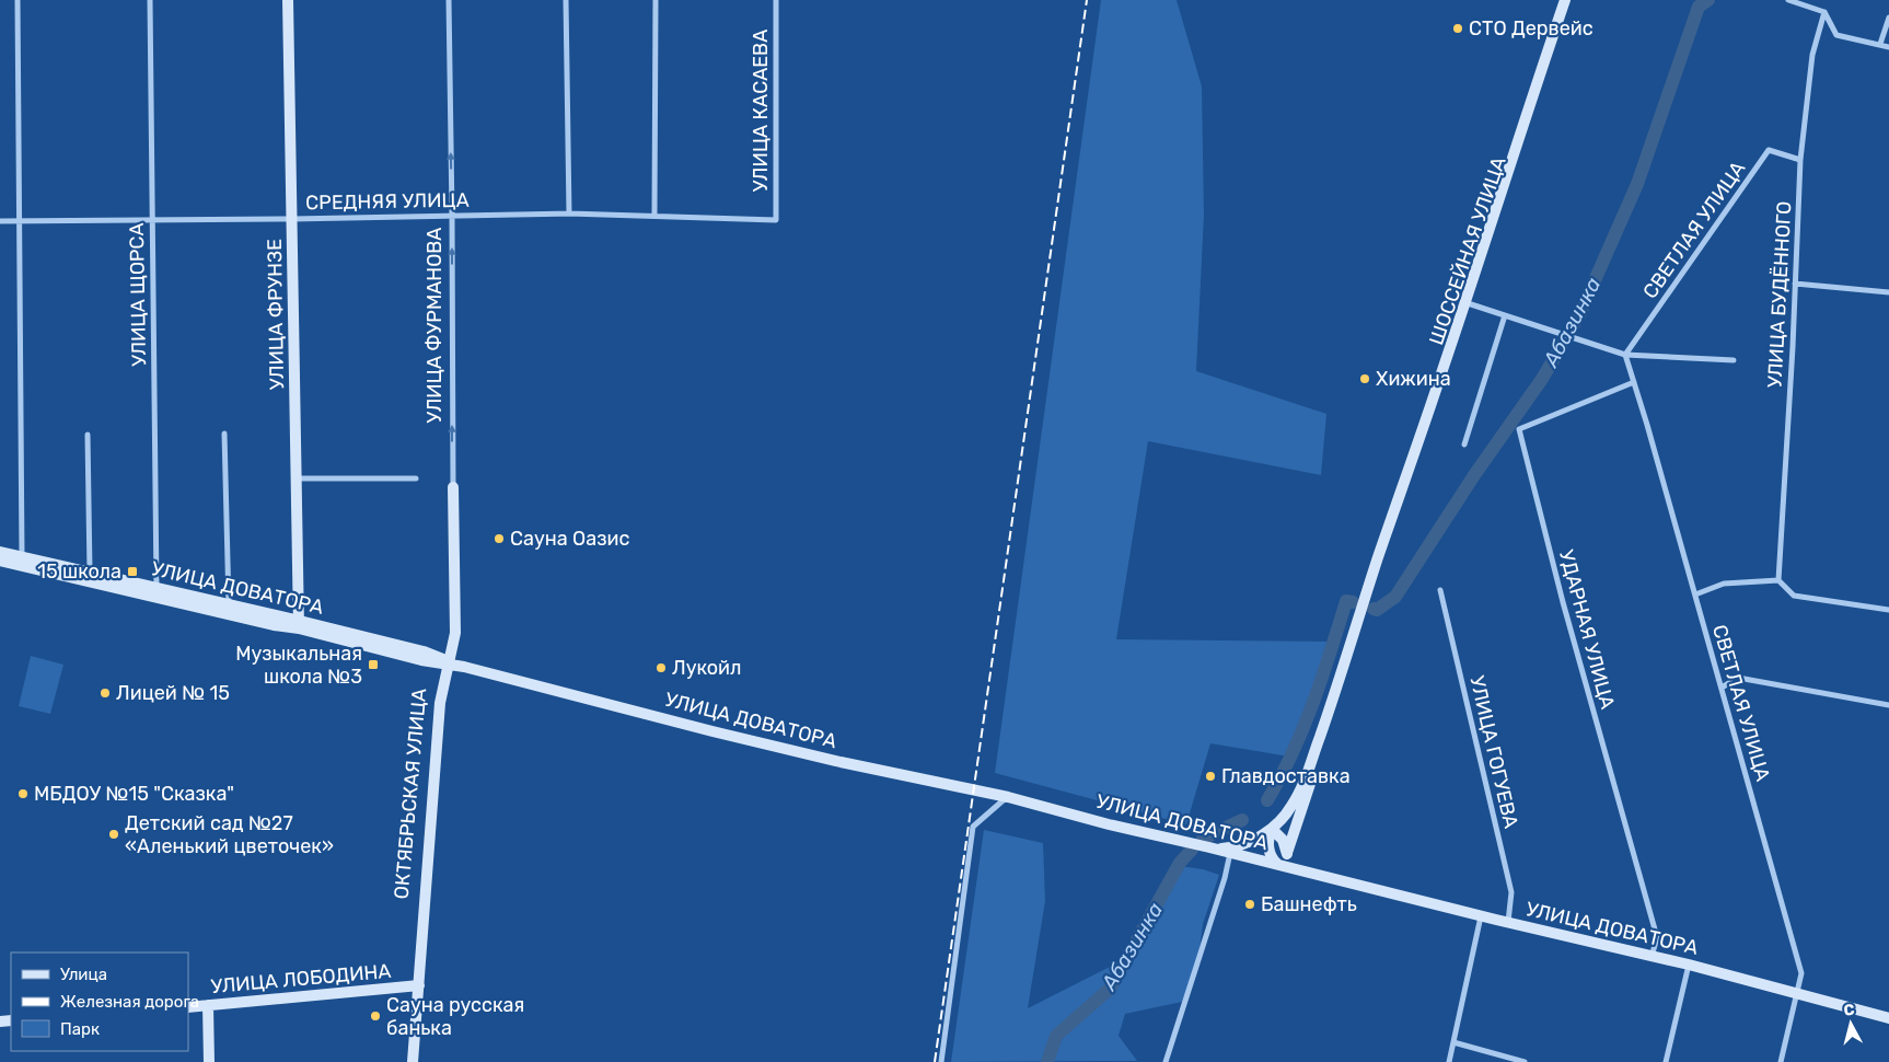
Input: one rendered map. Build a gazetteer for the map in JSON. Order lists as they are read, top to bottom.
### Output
{
  "streets": {
    "main road": [
      "ШОССЕЙНАЯ УЛИЦА",
      "УЛИЦА ФРУНЗЕ",
      "УЛИЦА ФУРМАНОВА",
      "УЛИЦА ДОВАТОРА",
      "ОКТЯБРЬСКАЯ УЛИЦА",
      "УЛИЦА ЛОБОДИНА"
    ],
    "street": [
      "УЛИЦА КАСАЕВА",
      "СРЕДНЯЯ УЛИЦА",
      "СВЕТЛАЯ УЛИЦА",
      "УЛИЦА ЩОРСА",
      "УЛИЦА БУДЁННОГО",
      "УДАРНАЯ УЛИЦА",
      "УЛИЦА ГОГУЕВА"
    ]
  },
  "crossings": [
    ["УЛИЦА КАСАЕВА", "СРЕДНЯЯ УЛИЦА"],
    ["СРЕДНЯЯ УЛИЦА", "УЛИЦА ЩОРСА"],
    ["СРЕДНЯЯ УЛИЦА", "УЛИЦА ФРУНЗЕ"],
    ["СРЕДНЯЯ УЛИЦА", "УЛИЦА ФУРМАНОВА"],
    ["СВЕТЛАЯ УЛИЦА", "УЛИЦА БУДЁННОГО"],
    ["СВЕТЛАЯ УЛИЦА", "УЛИЦА ДОВАТОРА"],
    ["СВЕТЛАЯ УЛИЦА", "УДАРНАЯ УЛИЦА"],
    ["УЛИЦА ЩОРСА", "УЛИЦА ДОВАТОРА"],
    ["УЛИЦА ФРУНЗЕ", "УЛИЦА ДОВАТОРА"],
    ["УЛИЦА ФУРМАНОВА", "УЛИЦА ДОВАТОРА"],
    ["УЛИЦА ФУРМАНОВА", "ОКТЯБРЬСКАЯ УЛИЦА"],
    ["УЛИЦА ДОВАТОРА", "УДАРНАЯ УЛИЦА"],
    ["УЛИЦА ДОВАТОРА", "УЛИЦА ГОГУЕВА"],
    ["УЛИЦА ДОВАТОРА", "ОКТЯБРЬСКАЯ УЛИЦА"],
    ["ОКТЯБРЬСКАЯ УЛИЦА", "УЛИЦА ЛОБОДИНА"]
  ],
  "one_way": ["УЛИЦА ФУРМАНОВА"],
  "water": ["Абазинка"],
  "places": {
    "other": [
      "СТО Дервейс",
      "Хижина",
      "Сауна Оазис",
      "Лукойл",
      "Лицей № 15",
      "Главдоставка",
      "МБДОУ №15 \"Сказка\"",
      "Детский сад №27 «Аленький цветочек»",
      "Башнефть",
      "Сауна русская банька"
    ],
    "transit": ["15 школа", "Музыкальная школа №3"]
  },
  "legend": ["Улица", "Железная дорога", "Парк"],
  "north": "top"
}
